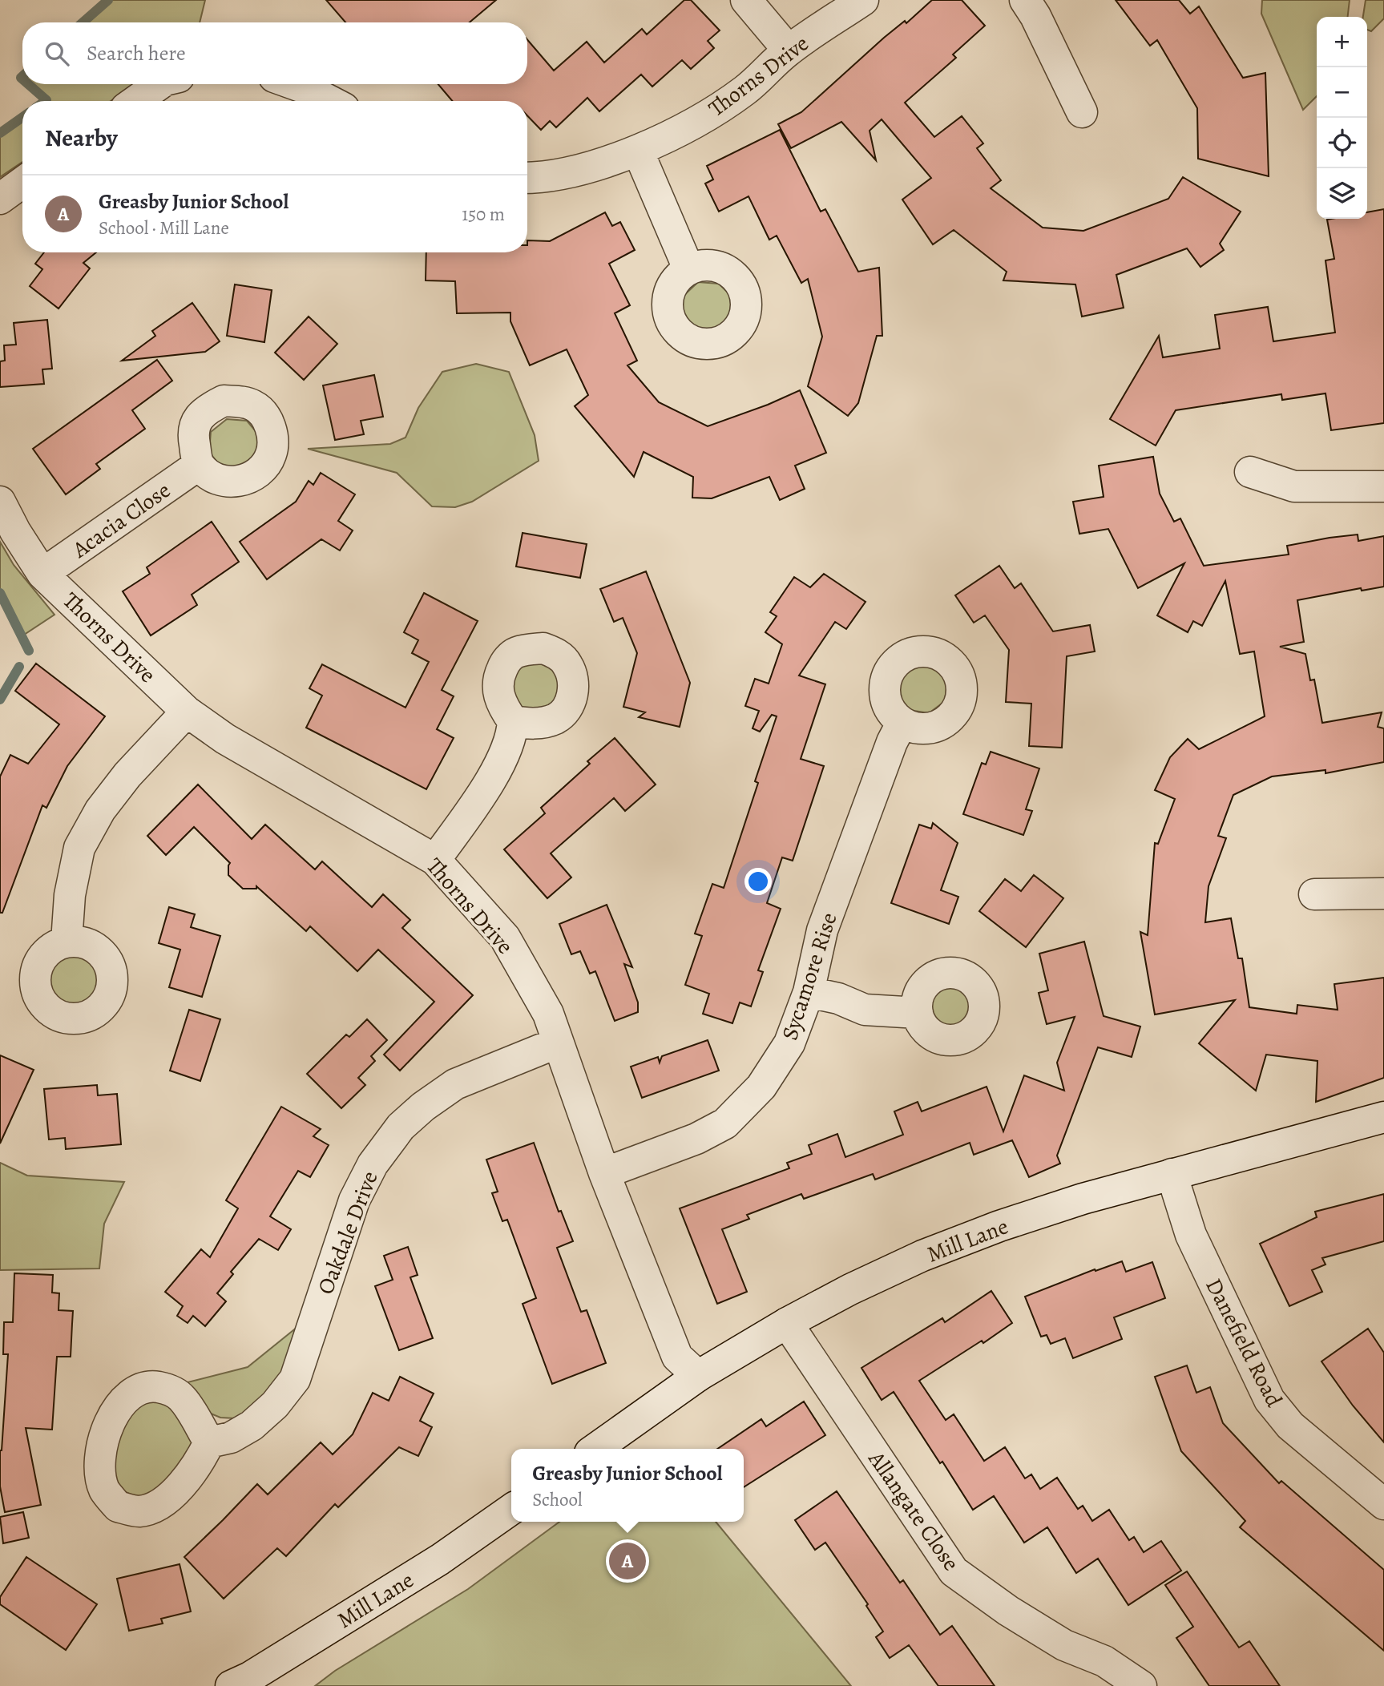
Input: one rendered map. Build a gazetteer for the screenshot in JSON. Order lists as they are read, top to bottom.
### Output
{
  "streets": {
    "street": [
      "Thorns Drive",
      "Acacia Close",
      "Sycamore Rise",
      "Oakdale Drive",
      "Mill Lane",
      "Danefield Road",
      "Allangate Close"
    ]
  },
  "crossings": [
    ["Thorns Drive", "Acacia Close"],
    ["Thorns Drive", "Sycamore Rise"],
    ["Thorns Drive", "Oakdale Drive"],
    ["Thorns Drive", "Mill Lane"],
    ["Mill Lane", "Danefield Road"],
    ["Mill Lane", "Allangate Close"]
  ],
  "page": {
    "map_buttons": ["+", "−"],
    "search": "Search here",
    "heading": "Nearby",
    "list": [
      {
        "mark": "A",
        "name": "Greasby Junior School",
        "note": "School · Mill Lane",
        "value": "150 m"
      }
    ],
    "popup": ["Greasby Junior School", "School"],
    "pins": "A"
  }
}
